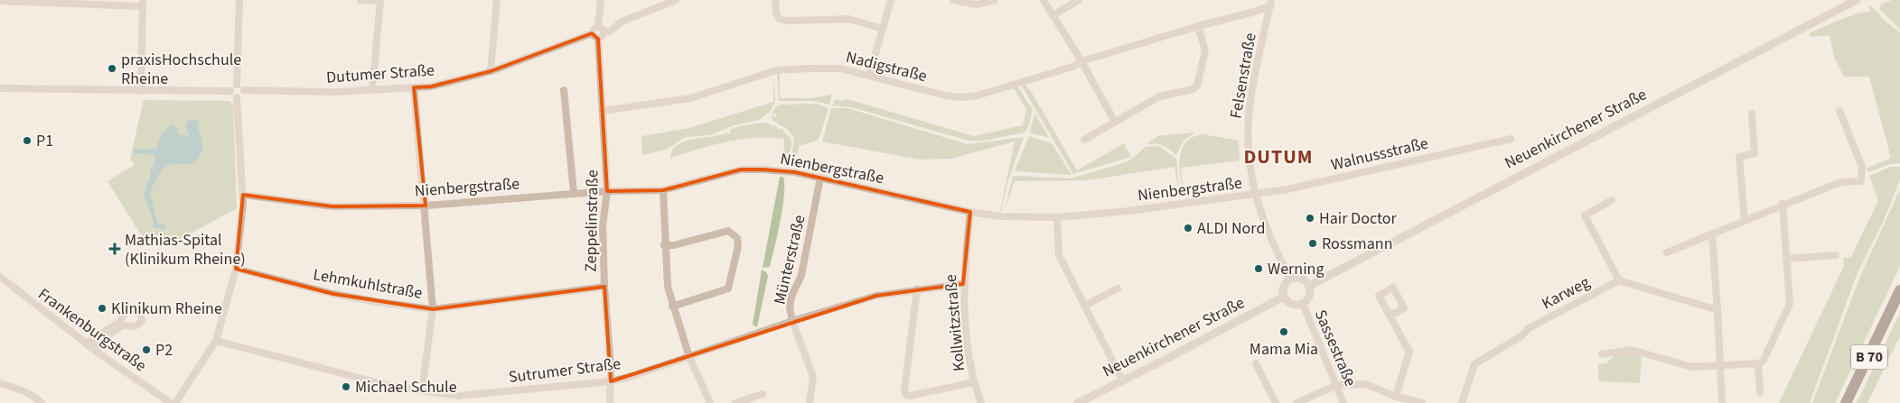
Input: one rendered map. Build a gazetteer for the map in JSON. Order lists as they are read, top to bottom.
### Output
{
  "streets": {
    "highway": ["B 70"],
    "street": [
      "Nadigstraße",
      "Dutumer Straße",
      "Felsenstraße",
      "Neuenkirchener Straße",
      "Walnussstraße",
      "Nienbergstraße",
      "Zeppelinstraße",
      "Münterstraße",
      "Lehmkuhlstraße",
      "Karweg",
      "Kollwitzstraße",
      "Frankenburgstraße",
      "Sassestraße",
      "Sutrumer Straße"
    ]
  },
  "crossings": [
    ["Nadigstraße", "Felsenstraße"],
    ["Nadigstraße", "Zeppelinstraße"],
    ["Dutumer Straße", "Zeppelinstraße"],
    ["Felsenstraße", "Neuenkirchener Straße"],
    ["Felsenstraße", "Walnussstraße"],
    ["Felsenstraße", "Nienbergstraße"],
    ["Felsenstraße", "Sassestraße"],
    ["Neuenkirchener Straße", "Sassestraße"],
    ["Walnussstraße", "Nienbergstraße"],
    ["Nienbergstraße", "Zeppelinstraße"],
    ["Nienbergstraße", "Münterstraße"],
    ["Nienbergstraße", "Kollwitzstraße"],
    ["Zeppelinstraße", "Lehmkuhlstraße"],
    ["Zeppelinstraße", "Sutrumer Straße"],
    ["Münterstraße", "Sutrumer Straße"],
    ["Kollwitzstraße", "Sutrumer Straße"]
  ],
  "districts": ["DUTUM"],
  "places": {
    "other": [
      "praxisHochschule Rheine",
      "P1",
      "Hair Doctor",
      "ALDI Nord",
      "Rossmann",
      "Werning",
      "Klinikum Rheine",
      "Mama Mia",
      "P2",
      "Michael Schule"
    ],
    "health": ["Mathias-Spital (Klinikum Rheine)"]
  }
}
